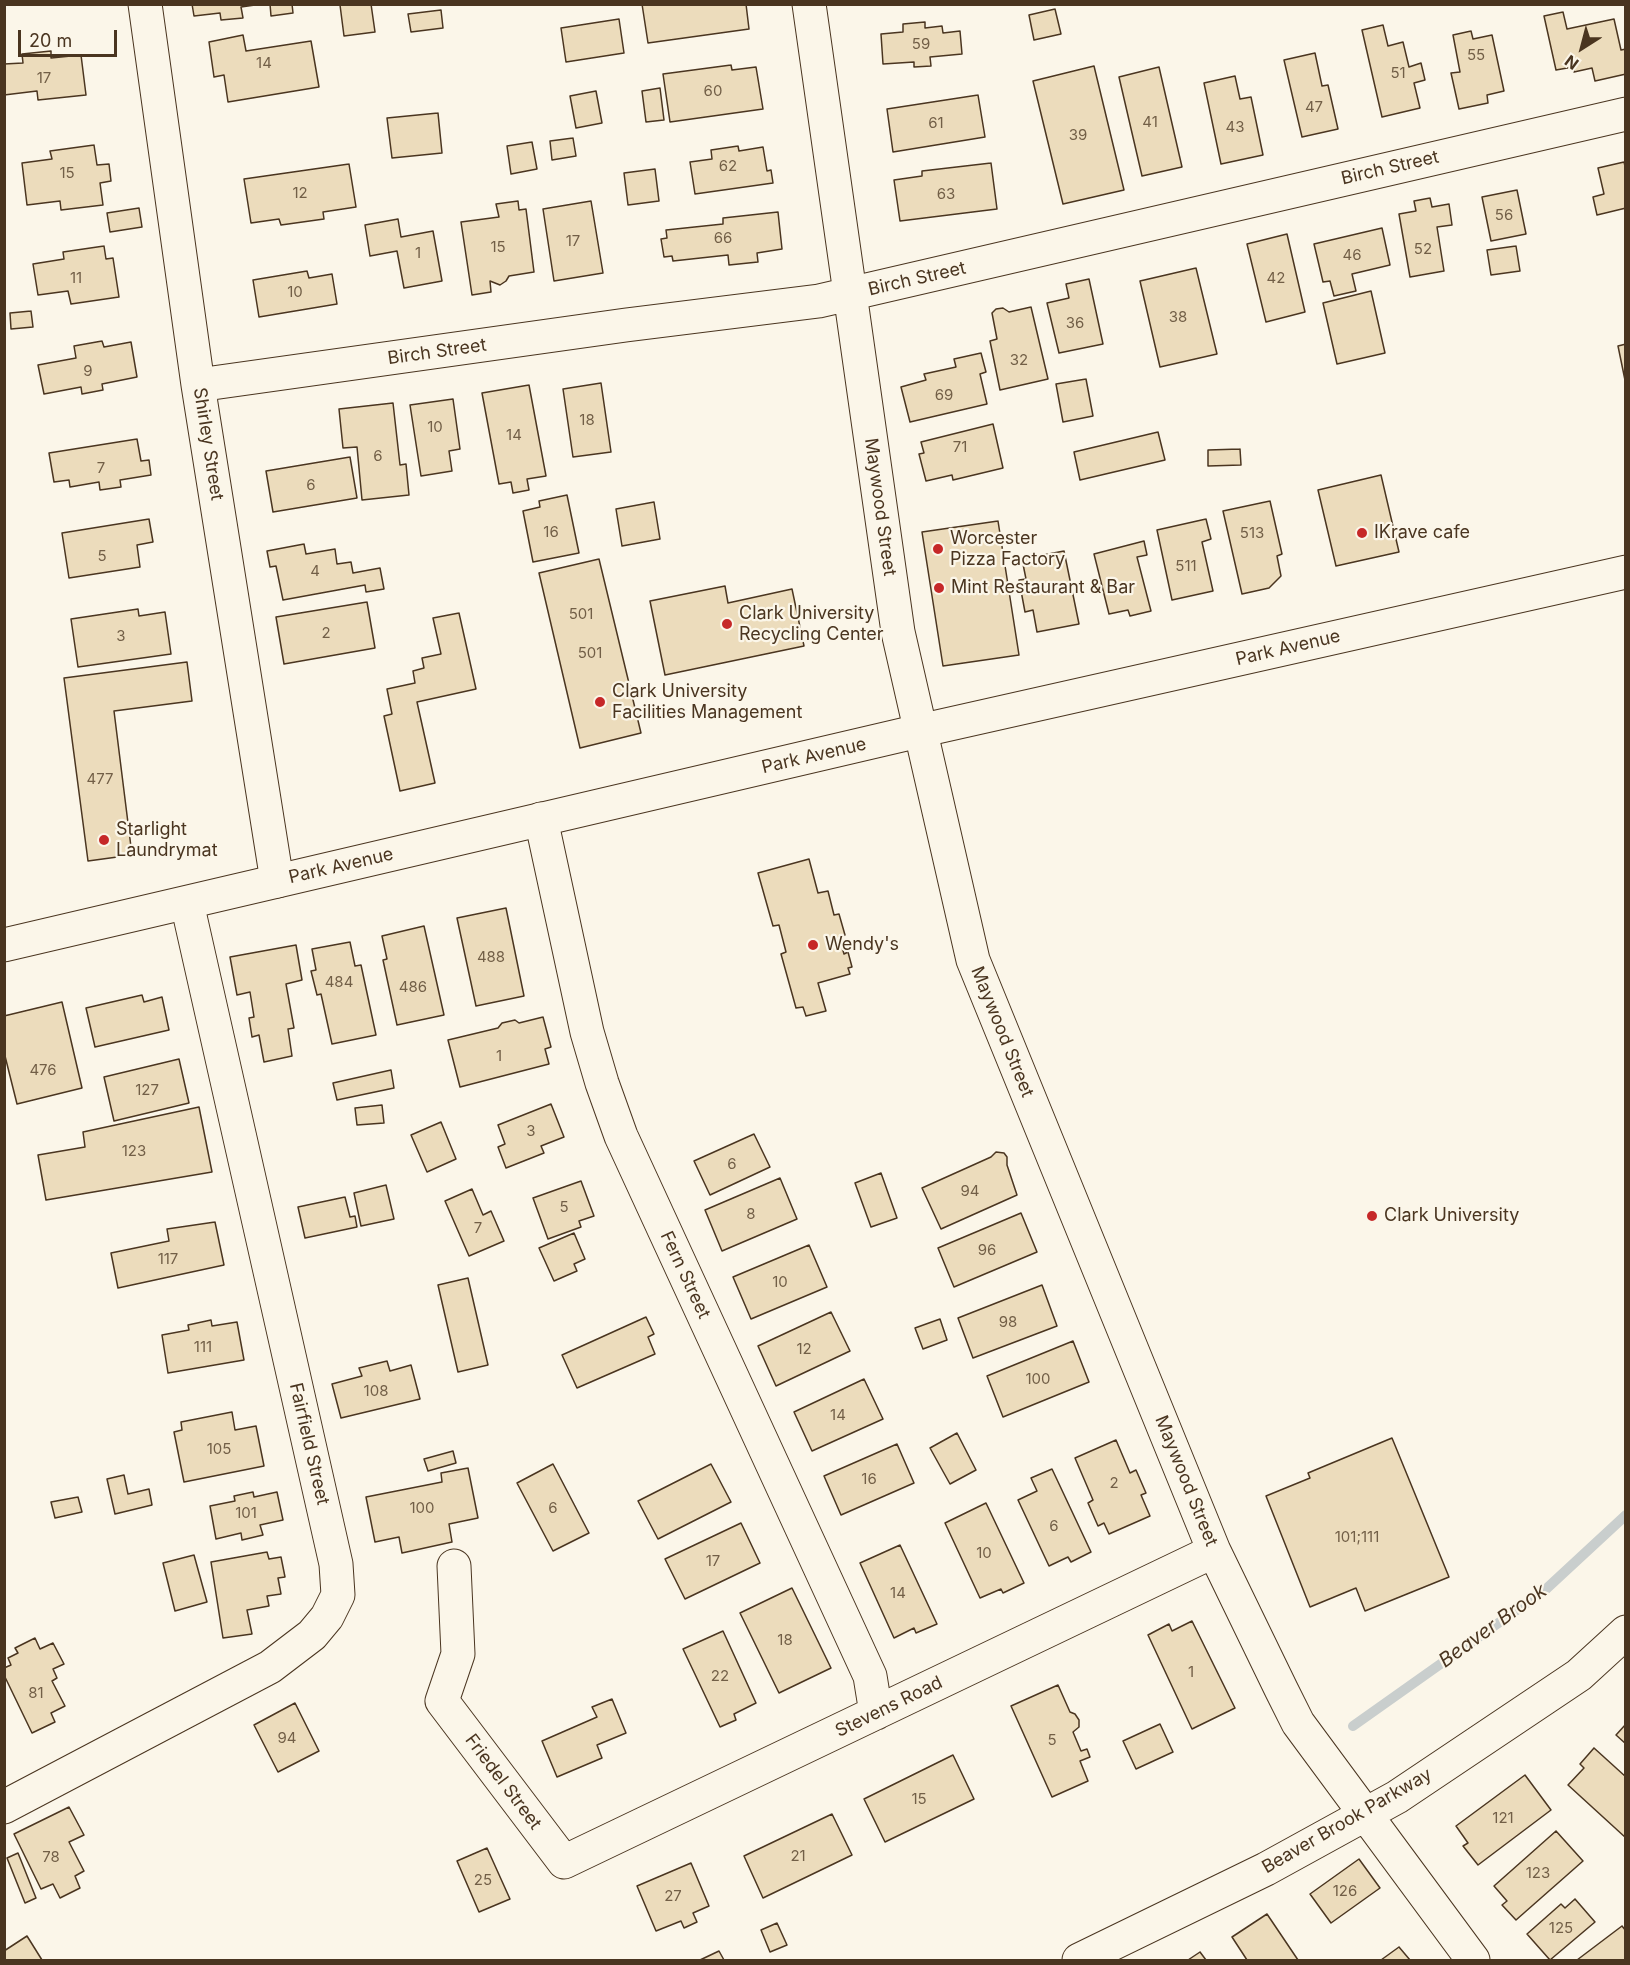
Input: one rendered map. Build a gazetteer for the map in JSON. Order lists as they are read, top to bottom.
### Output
{
  "streets": {
    "main road": [
      "Birch Street",
      "Shirley Street",
      "Maywood Street",
      "Park Avenue",
      "Fern Street",
      "Fairfield Street",
      "Stevens Road",
      "Friedel Street",
      "Beaver Brook Parkway"
    ]
  },
  "crossings": [
    ["Birch Street", "Shirley Street"],
    ["Birch Street", "Maywood Street"],
    ["Shirley Street", "Park Avenue"],
    ["Maywood Street", "Park Avenue"],
    ["Maywood Street", "Stevens Road"],
    ["Maywood Street", "Beaver Brook Parkway"],
    ["Park Avenue", "Fern Street"],
    ["Park Avenue", "Fairfield Street"],
    ["Fern Street", "Stevens Road"],
    ["Stevens Road", "Friedel Street"]
  ],
  "water": ["Beaver Brook"],
  "places": [
    "IKrave cafe",
    "Worcester Pizza Factory",
    "Mint Restaurant & Bar",
    "Clark University Recycling Center",
    "Clark University Facilities Management",
    "Starlight Laundrymat",
    "Wendy's",
    "Clark University"
  ],
  "house_numbers": [
    "59",
    "55",
    "14",
    "51",
    "17",
    "60",
    "47",
    "41",
    "61",
    "43",
    "39",
    "62",
    "15",
    "12",
    "63",
    "56",
    "66",
    "17",
    "15",
    "52",
    "1",
    "46",
    "11",
    "42",
    "10",
    "38",
    "36",
    "32",
    "9",
    "69",
    "18",
    "10",
    "14",
    "71",
    "6",
    "7",
    "6",
    "16",
    "513",
    "5",
    "511",
    "4",
    "501",
    "2",
    "3",
    "501",
    "477",
    "488",
    "484",
    "486",
    "1",
    "476",
    "127",
    "3",
    "123",
    "6",
    "94",
    "5",
    "8",
    "7",
    "96",
    "117",
    "10",
    "98",
    "111",
    "12",
    "100",
    "108",
    "14",
    "105",
    "16",
    "2",
    "100",
    "6",
    "101",
    "6",
    "101;111",
    "10",
    "17",
    "14",
    "18",
    "1",
    "22",
    "81",
    "94",
    "5",
    "15",
    "121",
    "21",
    "78",
    "123",
    "25",
    "126",
    "27",
    "125"
  ],
  "scale_bar": "20 m",
  "north": "bottom left"
}
